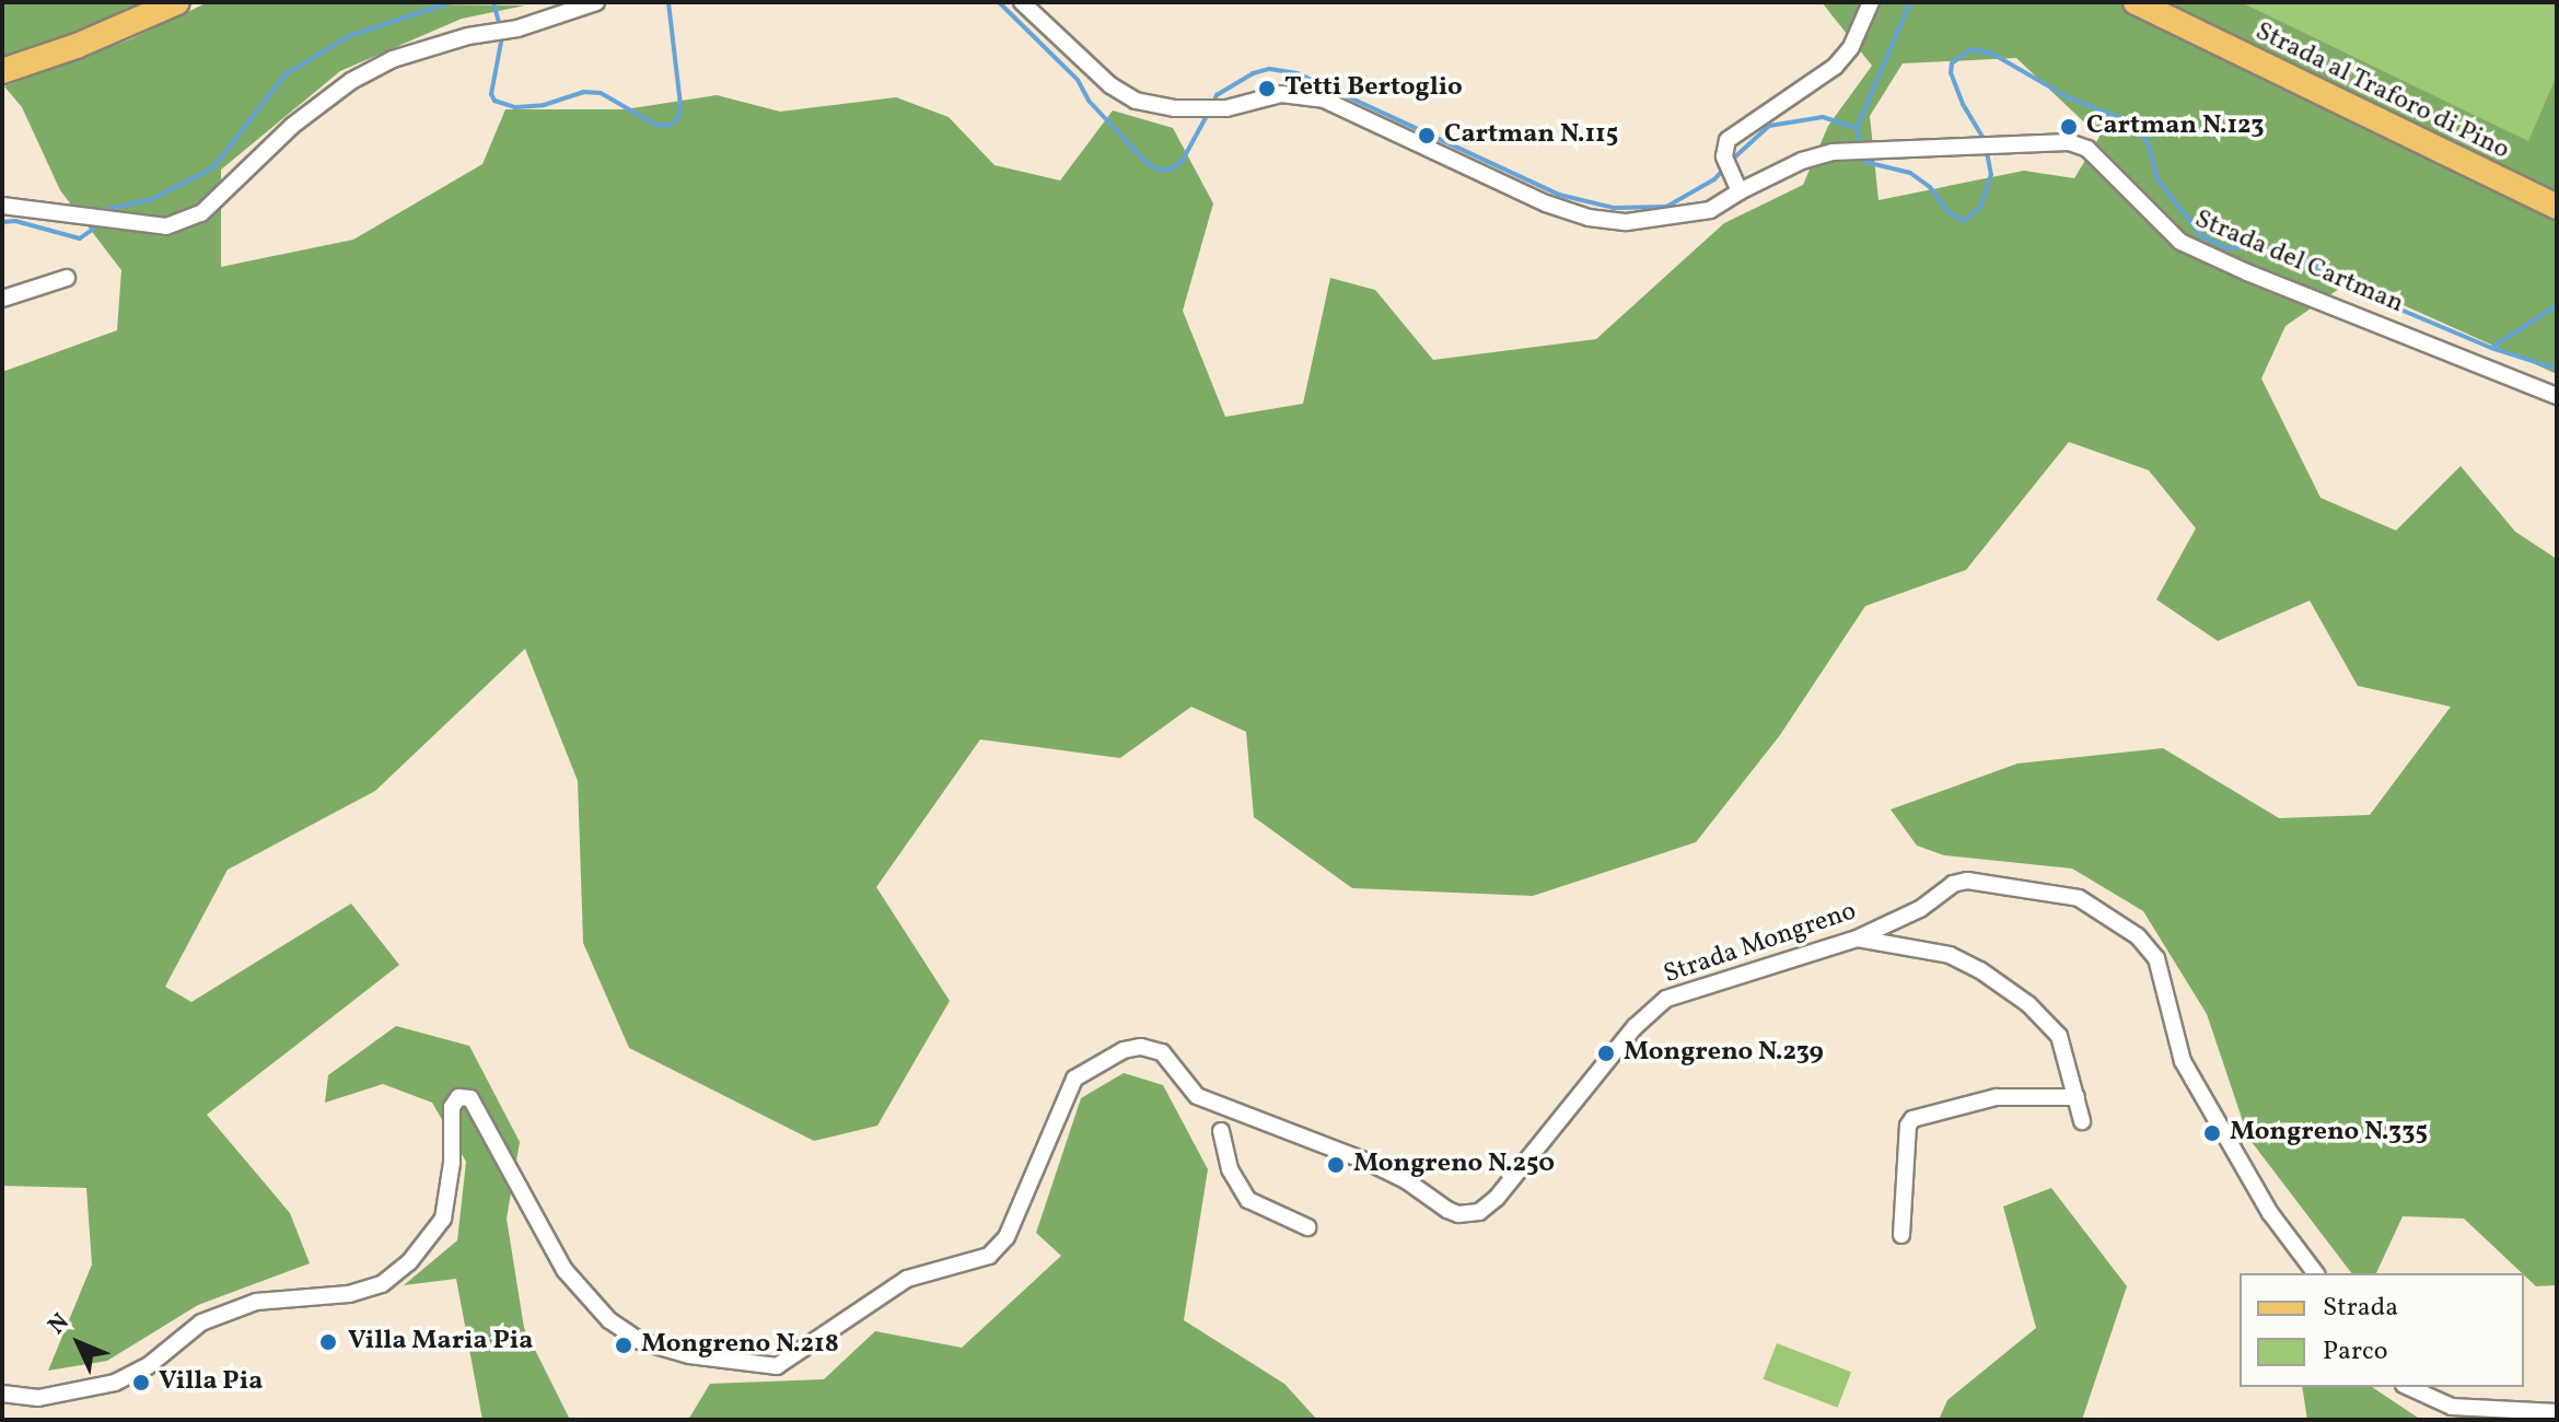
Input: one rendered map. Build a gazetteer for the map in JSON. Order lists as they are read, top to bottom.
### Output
{
  "streets": {
    "main road": ["Strada al Traforo di Pino"],
    "street": ["Strada del Cartman", "Strada Mongreno"]
  },
  "places": [
    "Tetti Bertoglio",
    "Cartman N.123",
    "Cartman N.115",
    "Mongreno N.239",
    "Mongreno N.335",
    "Mongreno N.250",
    "Villa Maria Pia",
    "Mongreno N.218",
    "Villa Pia"
  ],
  "legend": ["Strada", "Parco"],
  "north": "top left"
}
